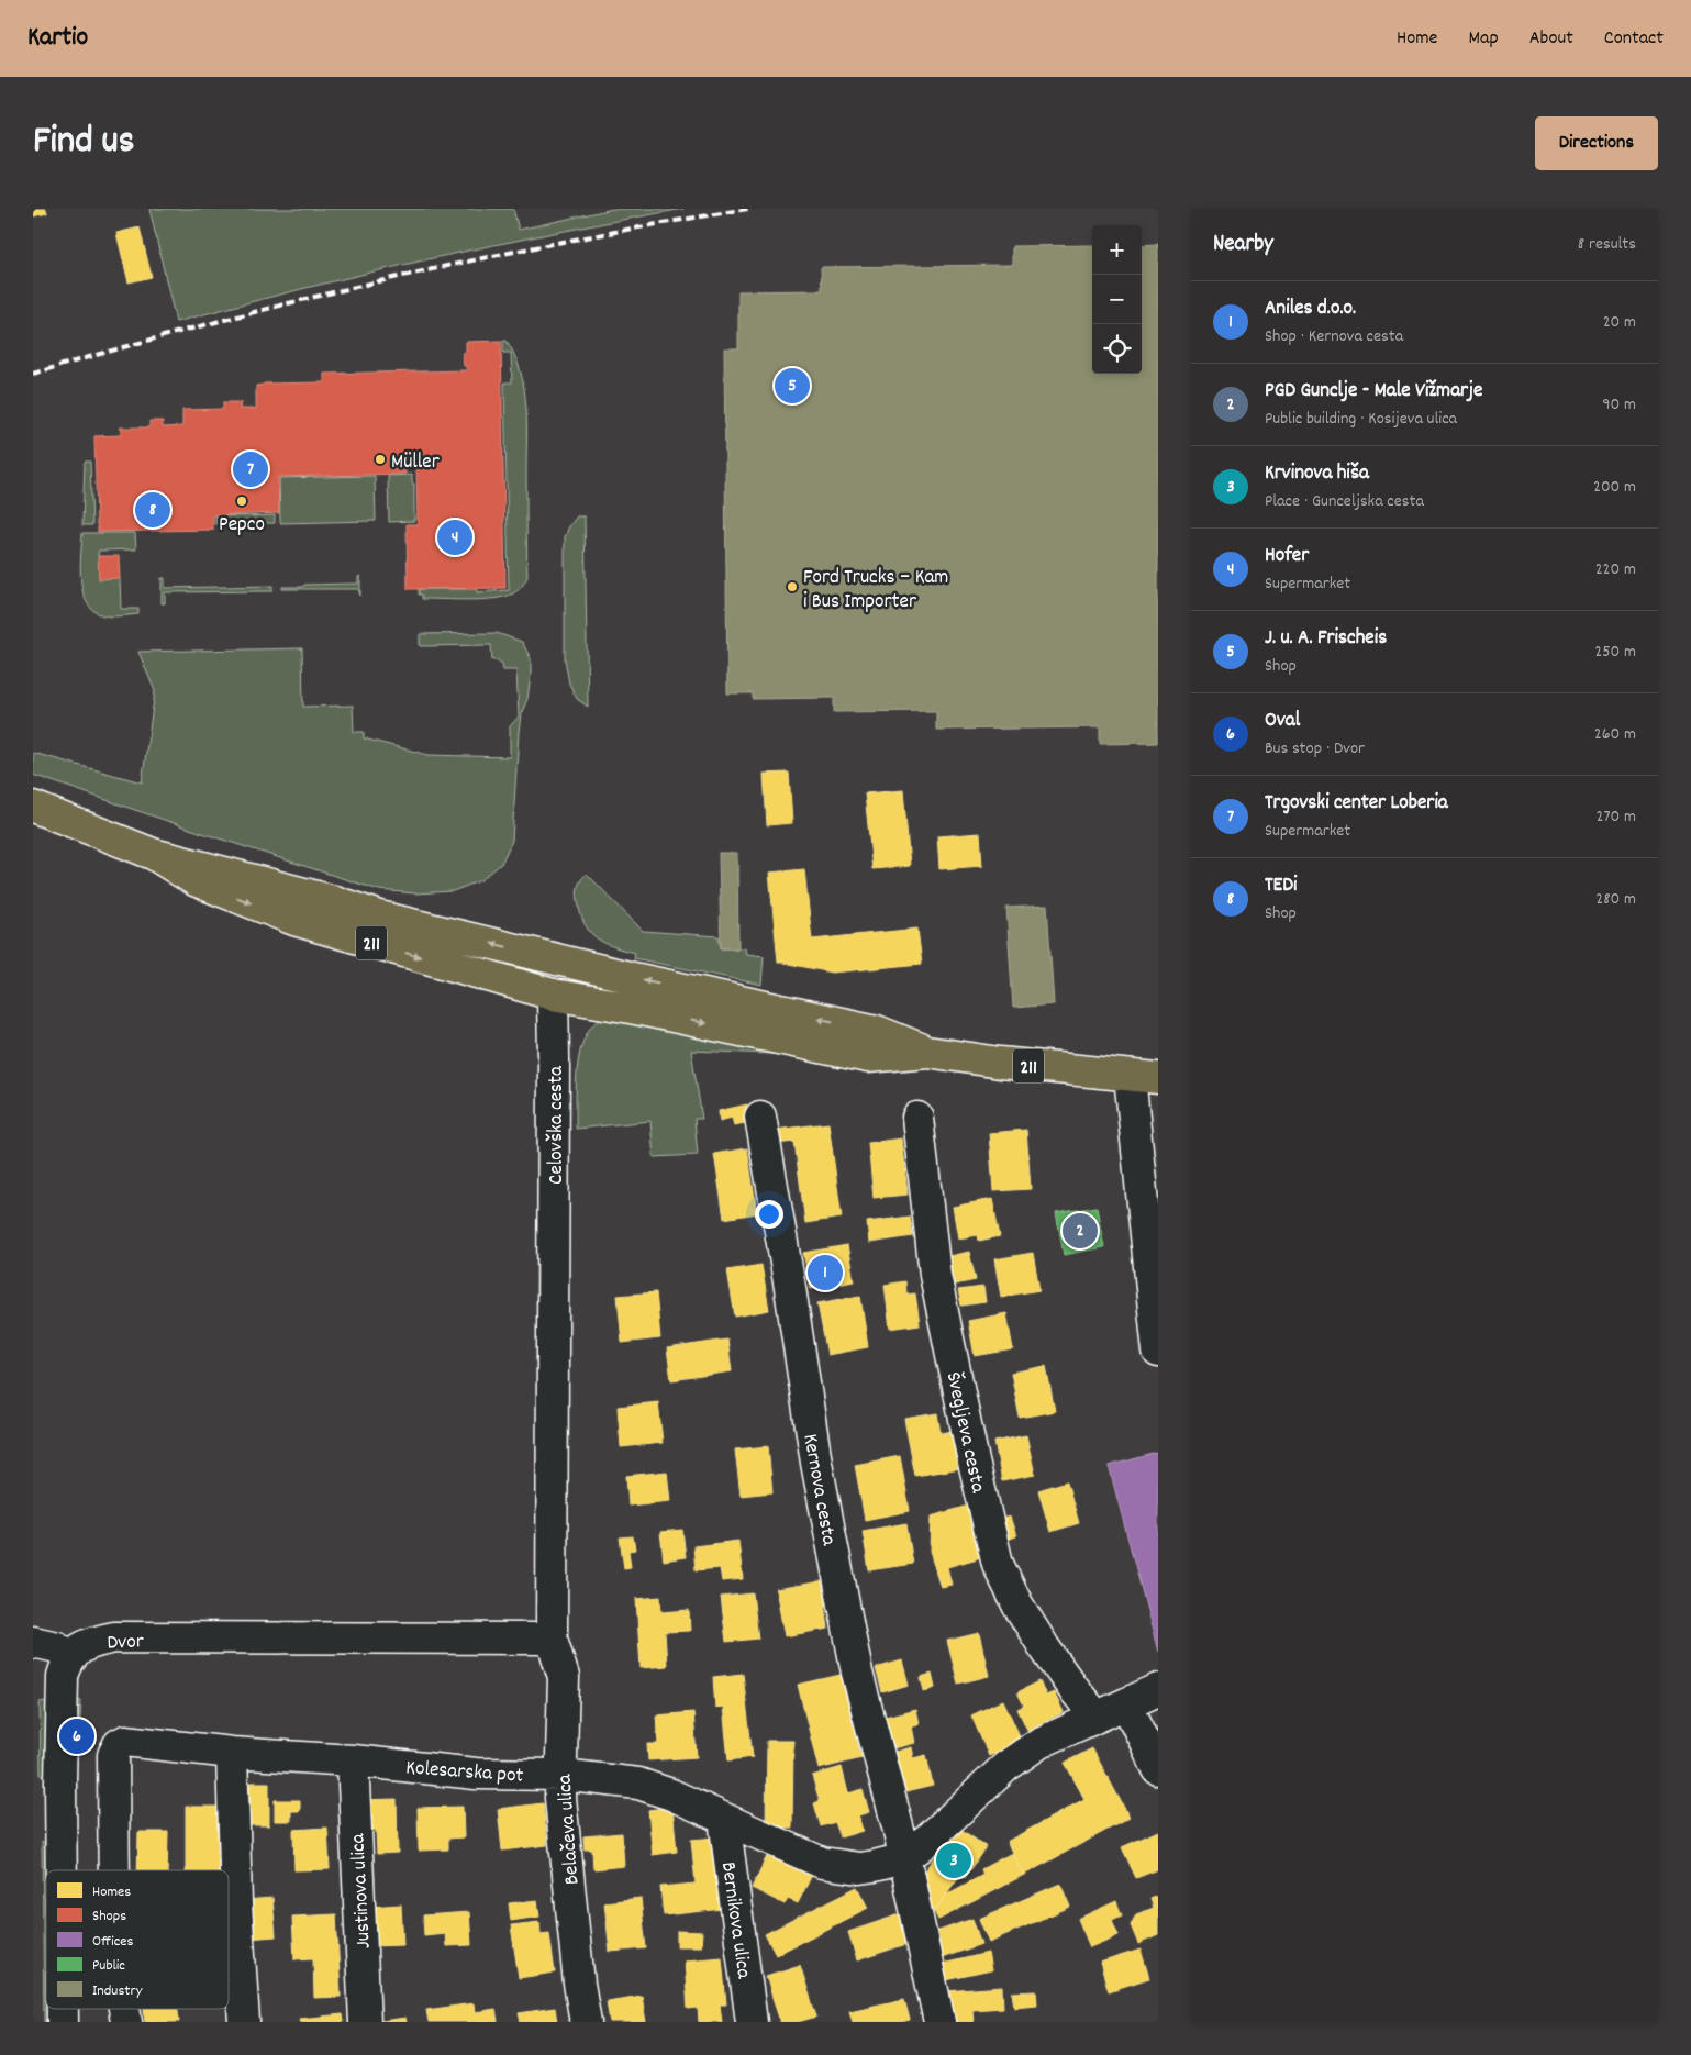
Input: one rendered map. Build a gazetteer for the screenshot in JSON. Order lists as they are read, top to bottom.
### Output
{
  "streets": {
    "main road": ["211"],
    "street": [
      "Celovška cesta",
      "Švegljeva cesta",
      "Kernova cesta",
      "Dvor",
      "Kolesarska pot",
      "Belačeva ulica",
      "Justinova ulica",
      "Bernikova ulica"
    ]
  },
  "crossings": [
    ["211", "Celovška cesta"],
    ["Celovška cesta", "Dvor"],
    ["Celovška cesta", "Belačeva ulica"],
    ["Kernova cesta", "Kolesarska pot"],
    ["Dvor", "Belačeva ulica"],
    ["Kolesarska pot", "Belačeva ulica"],
    ["Kolesarska pot", "Justinova ulica"],
    ["Kolesarska pot", "Bernikova ulica"]
  ],
  "places": ["Müller", "Pepco", "Ford Trucks – Kam i Bus Importer"],
  "legend": [
    "Homes",
    "Shops",
    "Offices",
    "Public",
    "Industry"
  ],
  "page": {
    "header": "Kartio",
    "nav": [
      "Home",
      "Map",
      "About",
      "Contact"
    ],
    "title": "Find us",
    "buttons": "Directions",
    "heading": ["Nearby", "8 results"],
    "map_buttons": ["+", "−"],
    "list": [
      {
        "mark": "1",
        "name": "Aniles d.o.o.",
        "note": "Shop · Kernova cesta",
        "value": "20 m"
      },
      {
        "mark": "2",
        "name": "PGD Gunclje - Male Vižmarje",
        "note": "Public building · Kosijeva ulica",
        "value": "90 m"
      },
      {
        "mark": "3",
        "name": "Krvinova hiša",
        "note": "Place · Gunceljska cesta",
        "value": "200 m"
      },
      {
        "mark": "4",
        "name": "Hofer",
        "note": "Supermarket",
        "value": "220 m"
      },
      {
        "mark": "5",
        "name": "J. u. A. Frischeis",
        "note": "Shop",
        "value": "250 m"
      },
      {
        "mark": "6",
        "name": "Oval",
        "note": "Bus stop · Dvor",
        "value": "260 m"
      },
      {
        "mark": "7",
        "name": "Trgovski center Loberia",
        "note": "Supermarket",
        "value": "270 m"
      },
      {
        "mark": "8",
        "name": "TEDi",
        "note": "Shop",
        "value": "280 m"
      }
    ],
    "pins": [
      "5",
      "7",
      "8",
      "4",
      "2",
      "1",
      "6",
      "3"
    ]
  }
}
